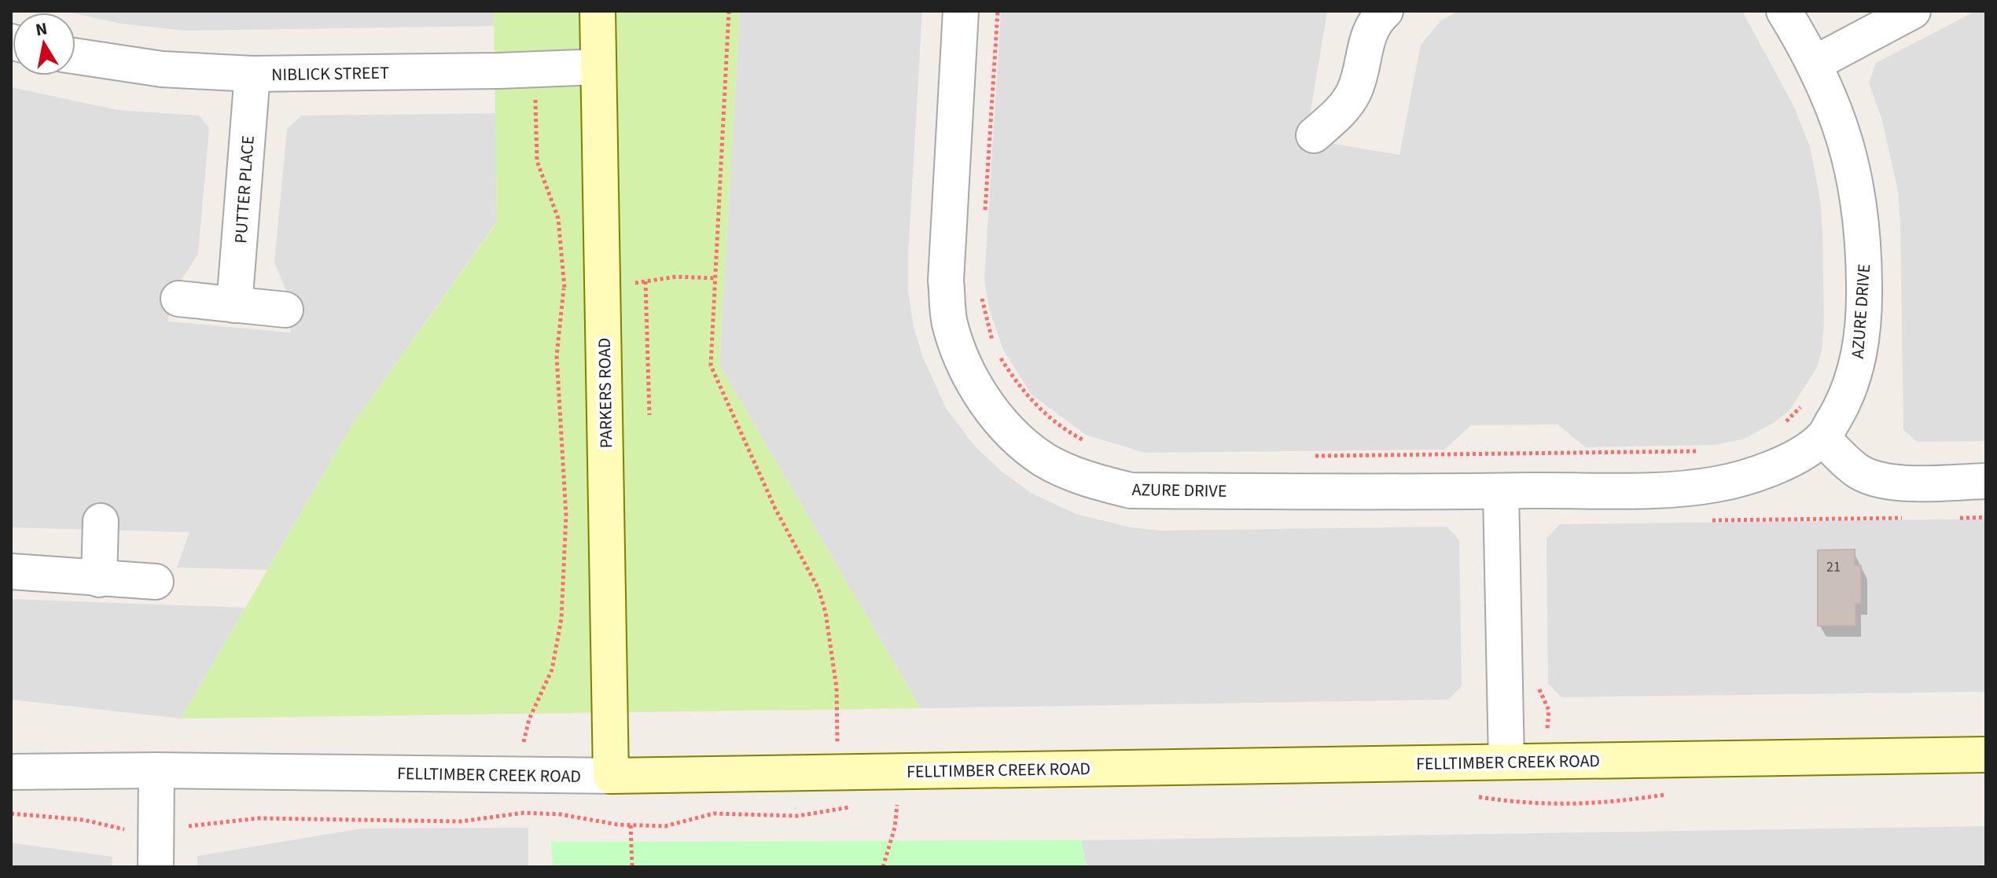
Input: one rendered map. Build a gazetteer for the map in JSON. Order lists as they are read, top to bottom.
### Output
{
  "streets": {
    "main road": ["PARKERS ROAD", "FELLTIMBER CREEK ROAD"],
    "street": ["NIBLICK STREET", "PUTTER PLACE", "AZURE DRIVE"]
  },
  "crossings": [
    ["NIBLICK STREET", "PUTTER PLACE"],
    ["NIBLICK STREET", "PARKERS ROAD"],
    ["PARKERS ROAD", "FELLTIMBER CREEK ROAD"]
  ],
  "house_numbers": ["21"],
  "north": "top"
}
